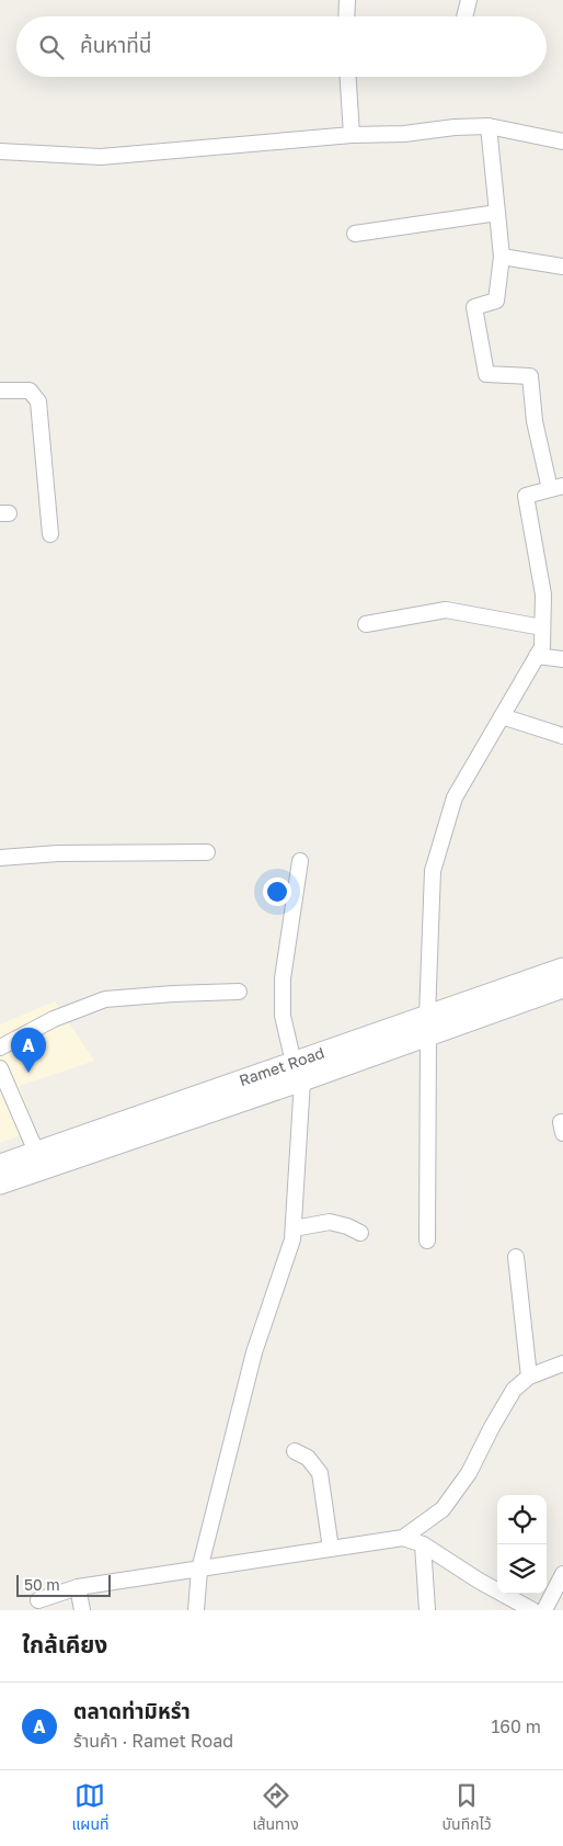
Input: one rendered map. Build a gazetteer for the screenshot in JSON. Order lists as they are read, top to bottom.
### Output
{
  "streets": {
    "main road": ["Ramet Road"]
  },
  "scale_bar": "50 m",
  "page": {
    "search": "ค้นหาที่นี่",
    "pins": "A",
    "scale": "50 m",
    "heading": "ใกล้เคียง",
    "list": [
      {
        "mark": "A",
        "name": "ตลาดท่ามิหรำ",
        "note": "ร้านค้า · Ramet Road",
        "value": "160 m"
      }
    ],
    "nav": ["แผนที่", "เส้นทาง", "บันทึกไว้"]
  }
}
